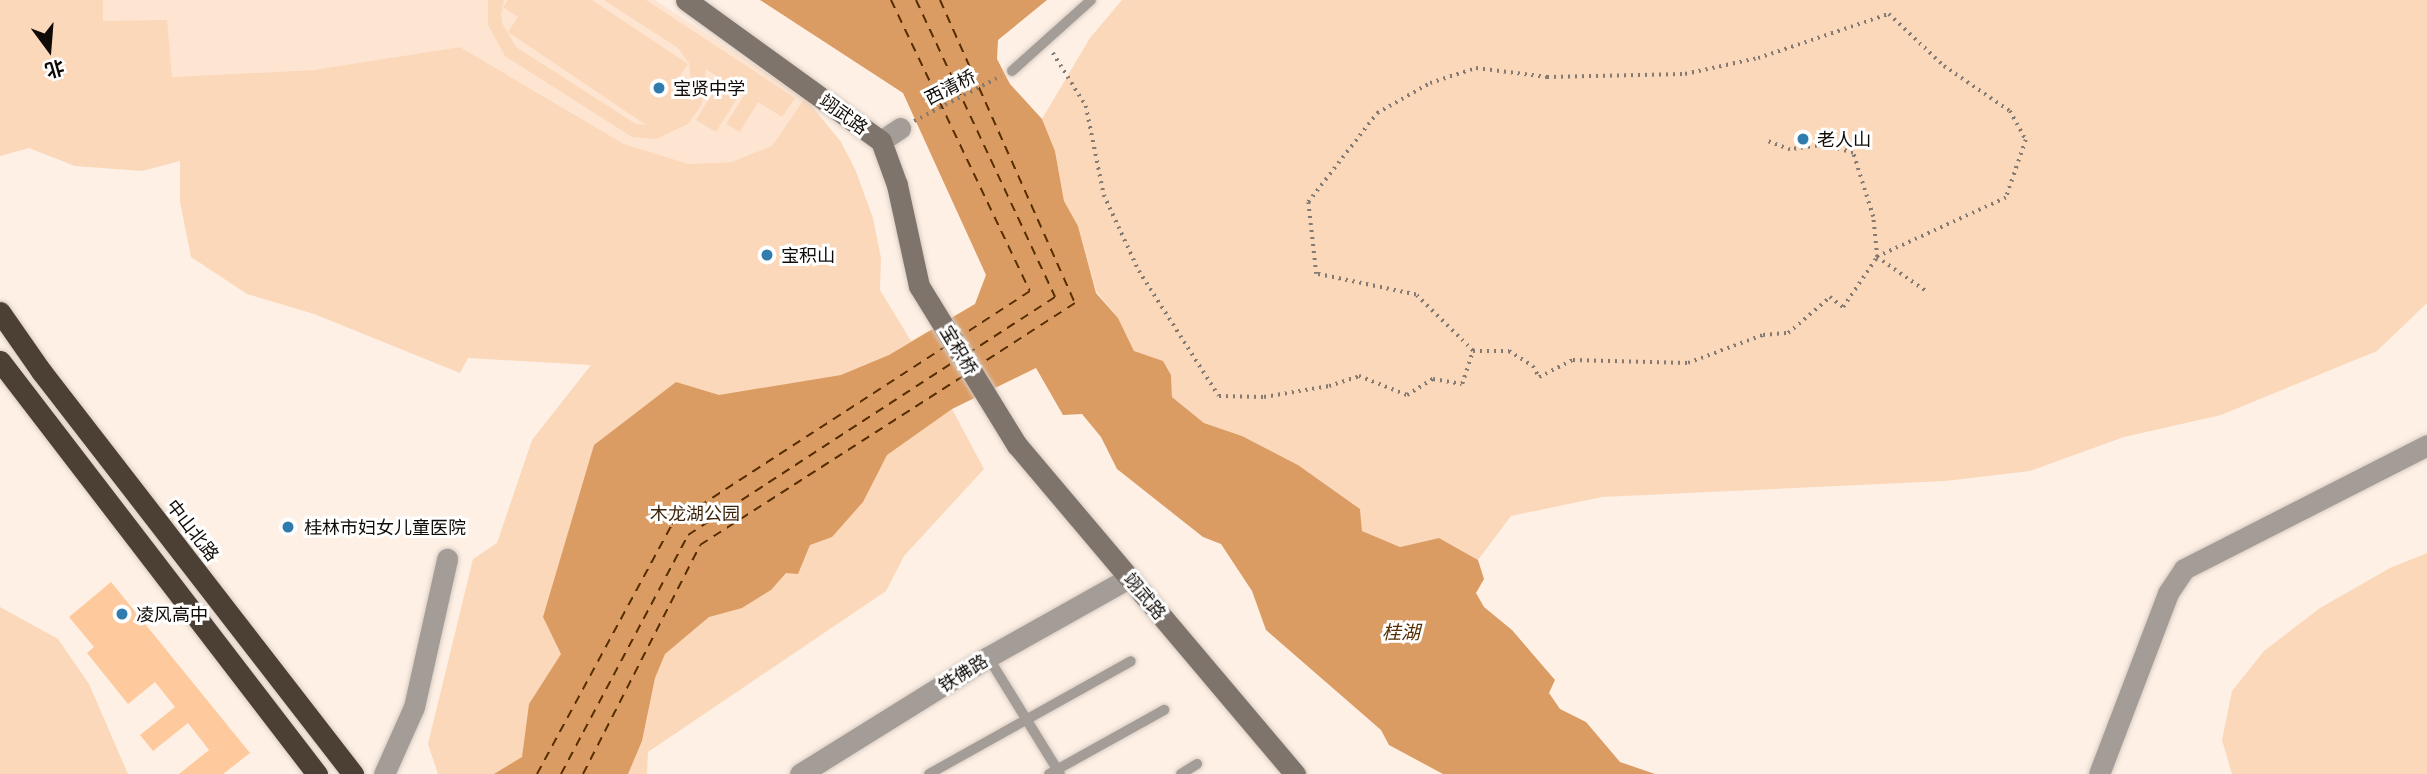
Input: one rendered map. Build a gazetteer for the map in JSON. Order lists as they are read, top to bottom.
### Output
{
  "streets": {
    "highway": ["中山北路"],
    "main road": ["翊武路", "宝积桥"],
    "street": ["铁佛路"],
    "path": ["西清桥"]
  },
  "crossings": [
    ["翊武路", "宝积桥"],
    ["翊武路", "铁佛路"]
  ],
  "water": ["桂湖"],
  "parks": ["木龙湖公园"],
  "places": [
    "宝贤中学",
    "老人山",
    "宝积山",
    "桂林市妇女儿童医院",
    "凌风高中"
  ],
  "north": "bottom"
}
